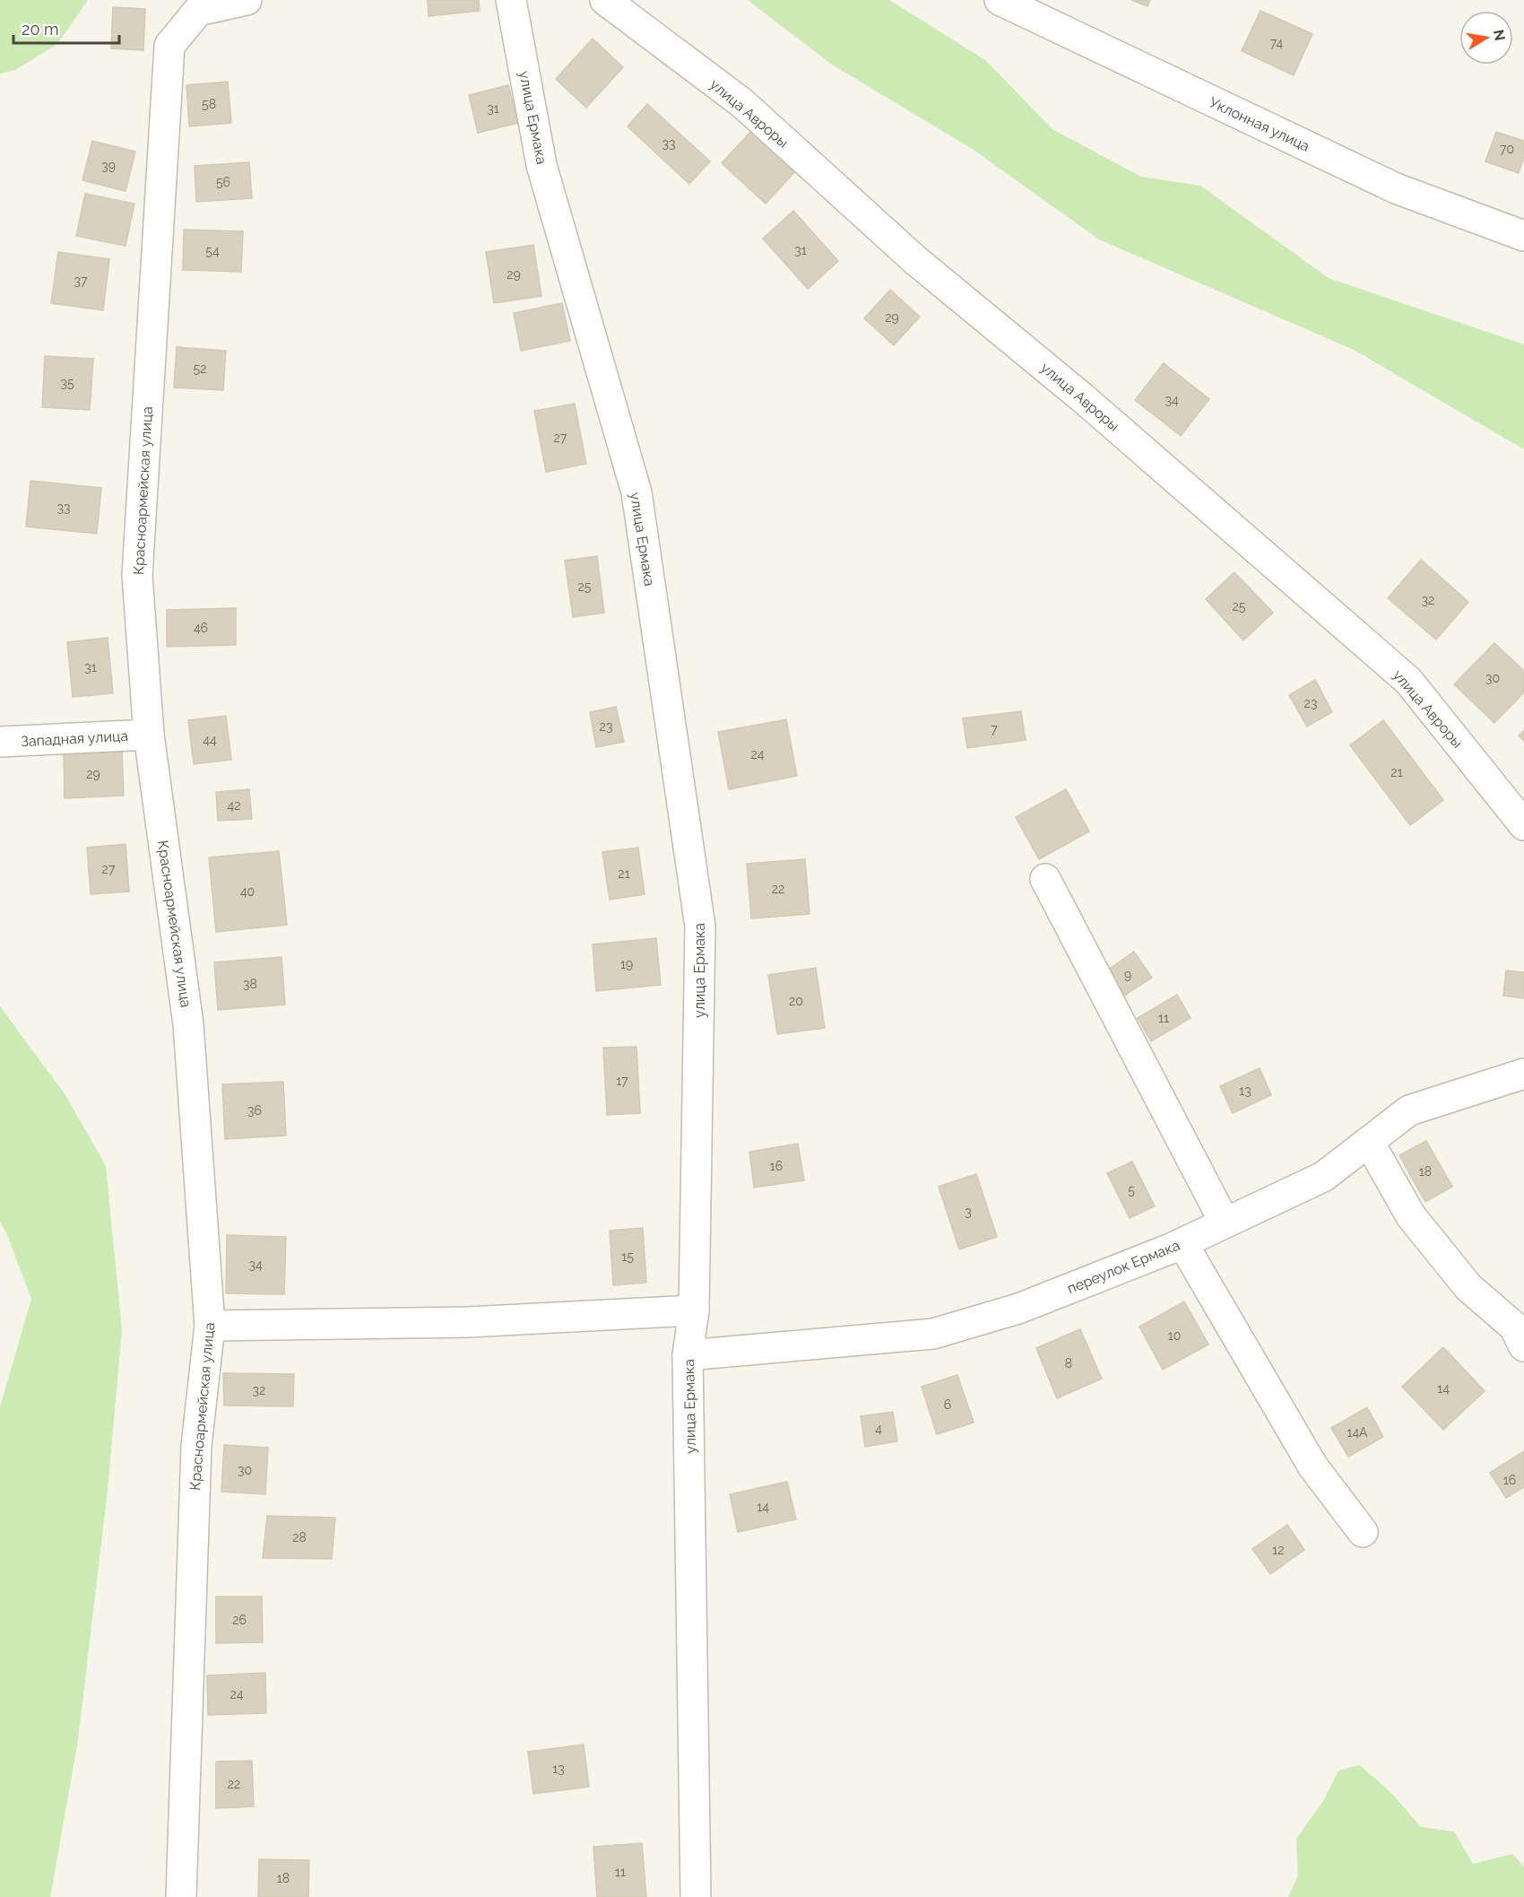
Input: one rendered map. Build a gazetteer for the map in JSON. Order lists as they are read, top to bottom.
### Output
{
  "streets": {
    "street": [
      "улица Авроры",
      "улица Ермака",
      "Уклонная улица",
      "Красноармейская улица",
      "Западная улица",
      "переулок Ермака"
    ]
  },
  "crossings": [
    ["улица Ермака", "переулок Ермака"],
    ["Красноармейская улица", "Западная улица"]
  ],
  "house_numbers": [
    "74",
    "58",
    "31",
    "33",
    "70",
    "39",
    "56",
    "31",
    "54",
    "29",
    "37",
    "29",
    "52",
    "35",
    "34",
    "27",
    "33",
    "25",
    "32",
    "25",
    "46",
    "31",
    "30",
    "23",
    "23",
    "7",
    "44",
    "24",
    "21",
    "29",
    "42",
    "27",
    "21",
    "22",
    "40",
    "19",
    "9",
    "38",
    "20",
    "11",
    "17",
    "13",
    "36",
    "16",
    "18",
    "5",
    "3",
    "15",
    "34",
    "10",
    "8",
    "14",
    "32",
    "6",
    "4",
    "14А",
    "30",
    "16",
    "14",
    "28",
    "12",
    "26",
    "24",
    "13",
    "22",
    "11",
    "18"
  ],
  "scale_bar": "20 m",
  "north": "right"
}
